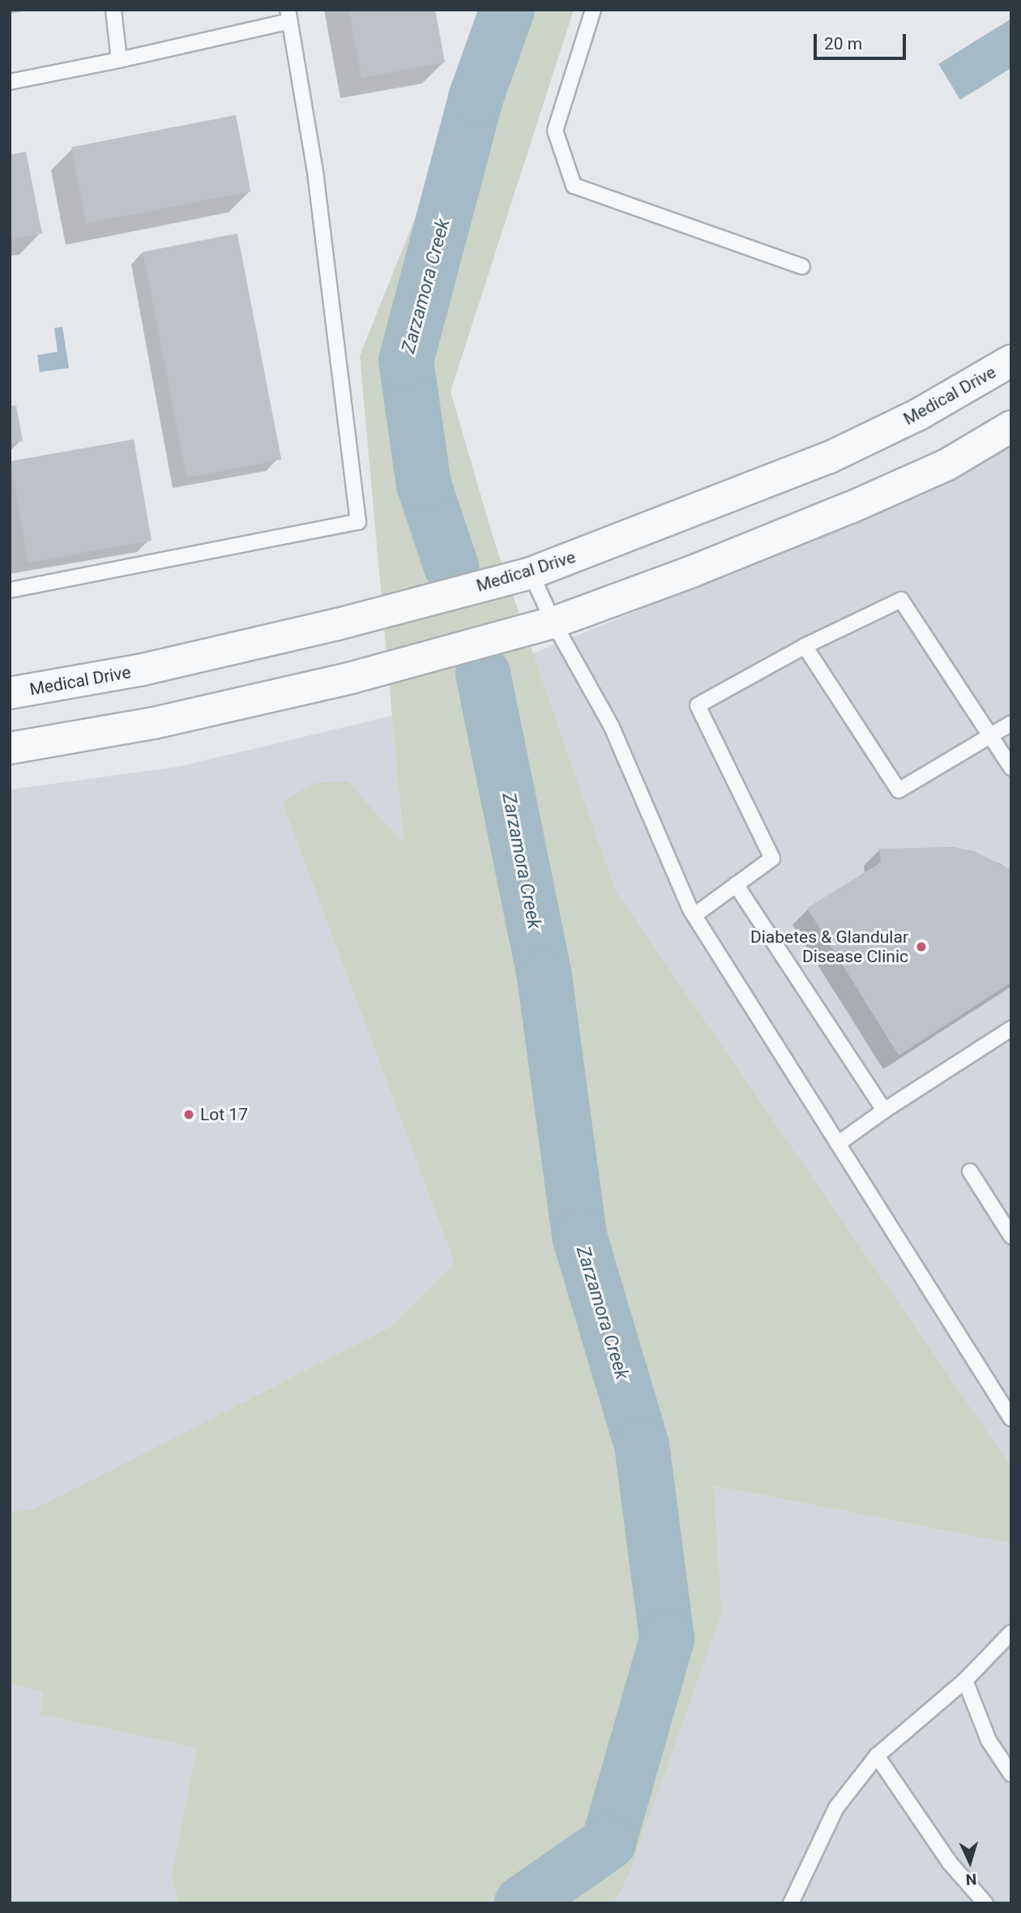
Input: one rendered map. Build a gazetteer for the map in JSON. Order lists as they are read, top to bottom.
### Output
{
  "streets": {
    "street": ["Medical Drive"]
  },
  "water": ["Zarzamora Creek"],
  "places": ["Diabetes & Glandular Disease Clinic", "Lot 17"],
  "scale_bar": "20 m",
  "north": "bottom"
}
